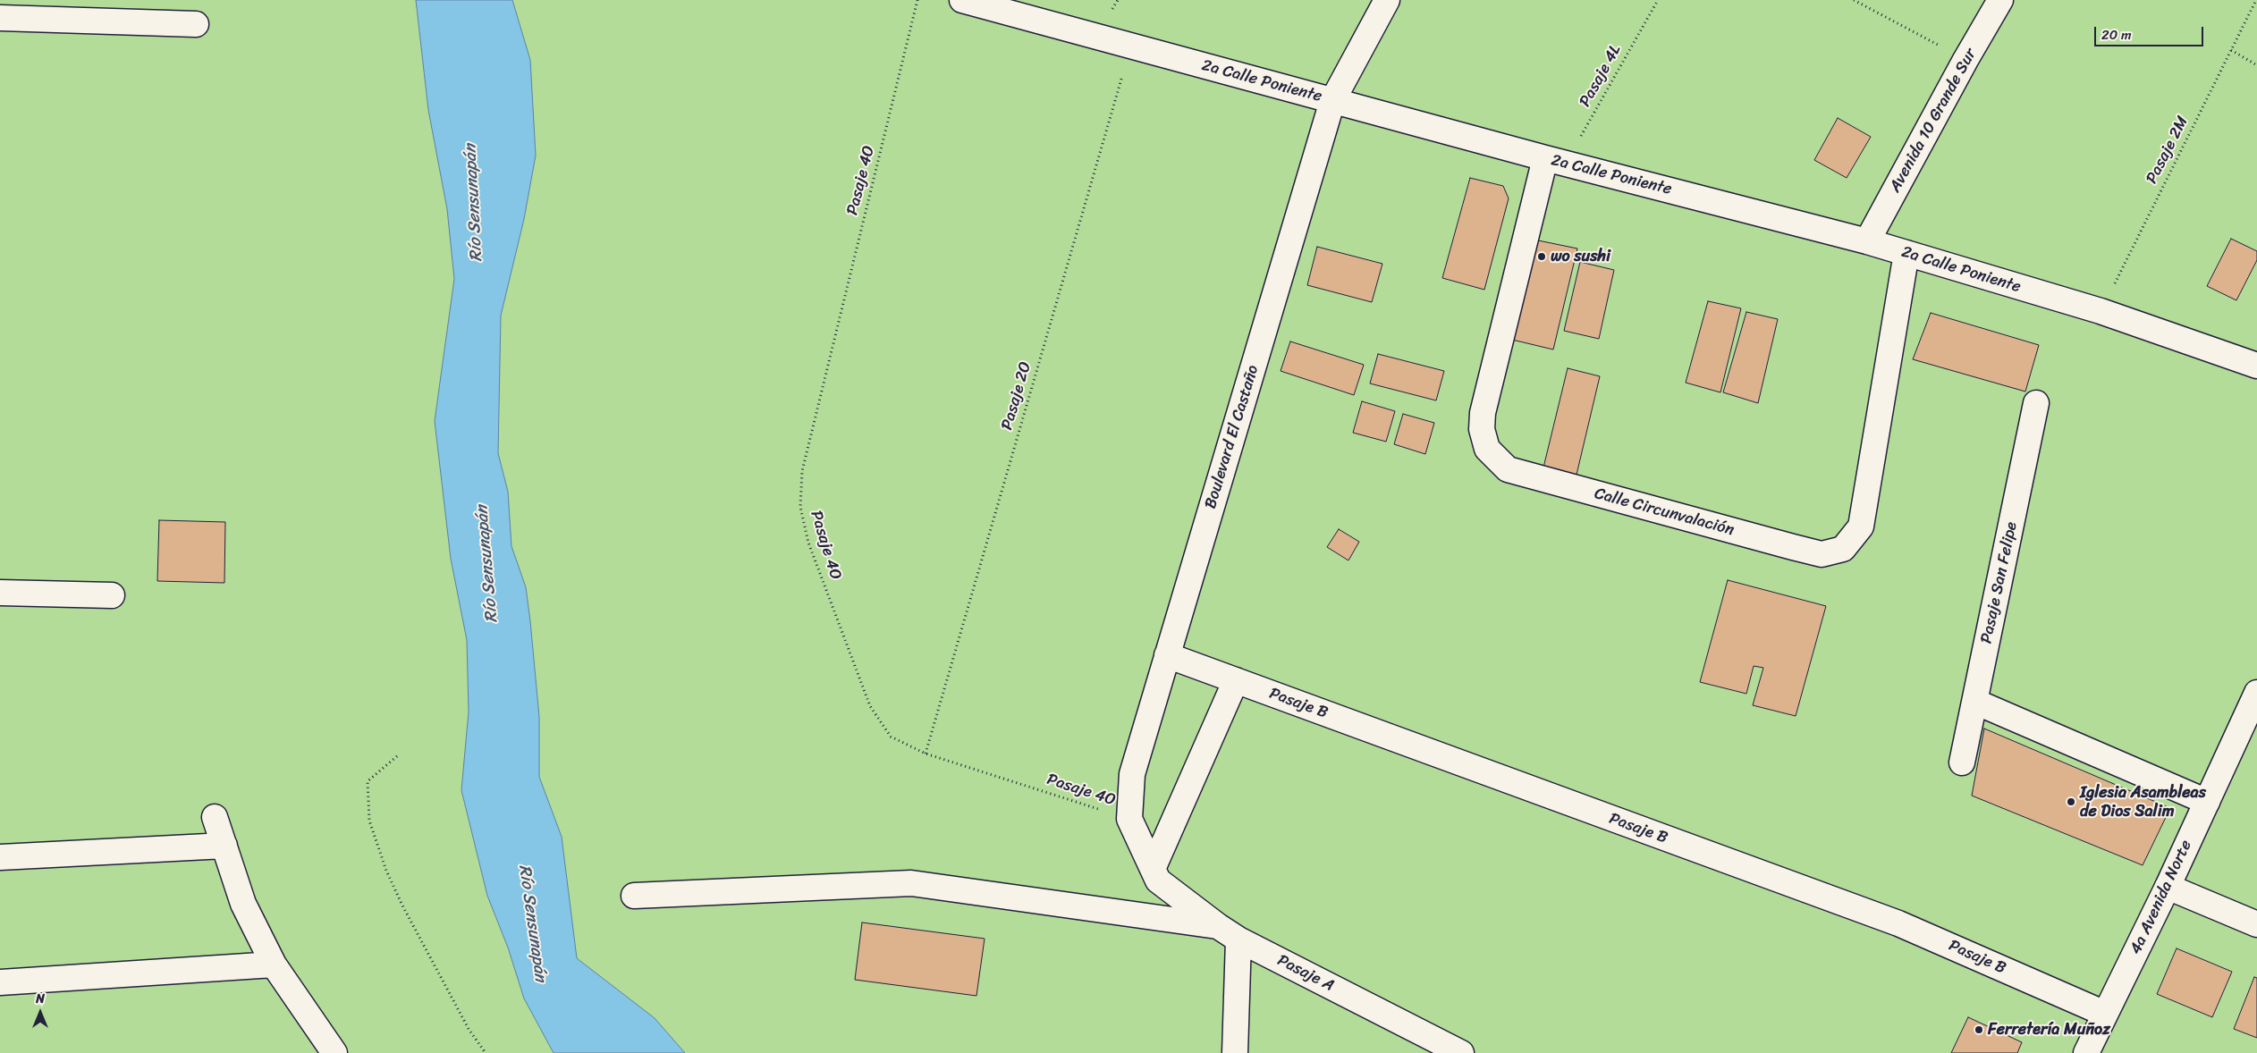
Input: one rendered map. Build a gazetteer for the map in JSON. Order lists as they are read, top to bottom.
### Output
{
  "streets": {
    "street": [
      "2a Calle Poniente",
      "Avenida 10 Grande Sur",
      "Boulevard El Castaño",
      "Calle Circunvalación",
      "Pasaje San Felipe",
      "Pasaje B",
      "4a Avenida Norte",
      "Pasaje A"
    ],
    "path": [
      "Pasaje 4L",
      "Pasaje 2M",
      "Pasaje 4O",
      "Pasaje 2O"
    ]
  },
  "crossings": [
    ["Pasaje 4L", "2a Calle Poniente"],
    ["Pasaje 4L", "Calle Circunvalación"],
    ["2a Calle Poniente", "Avenida 10 Grande Sur"],
    ["2a Calle Poniente", "Pasaje 2M"],
    ["2a Calle Poniente", "Pasaje 2O"],
    ["2a Calle Poniente", "Boulevard El Castaño"],
    ["2a Calle Poniente", "Calle Circunvalación"],
    ["Pasaje 4O", "Pasaje 2O"],
    ["Pasaje 4O", "Boulevard El Castaño"],
    ["Boulevard El Castaño", "Pasaje B"],
    ["Boulevard El Castaño", "Pasaje A"],
    ["Pasaje B", "4a Avenida Norte"]
  ],
  "water": ["Río Sensunapán"],
  "places": ["wo sushi", "Iglesia Asambleas de Dios Salim", "Ferretería Muñoz"],
  "scale_bar": "20 m",
  "north": "top"
}
